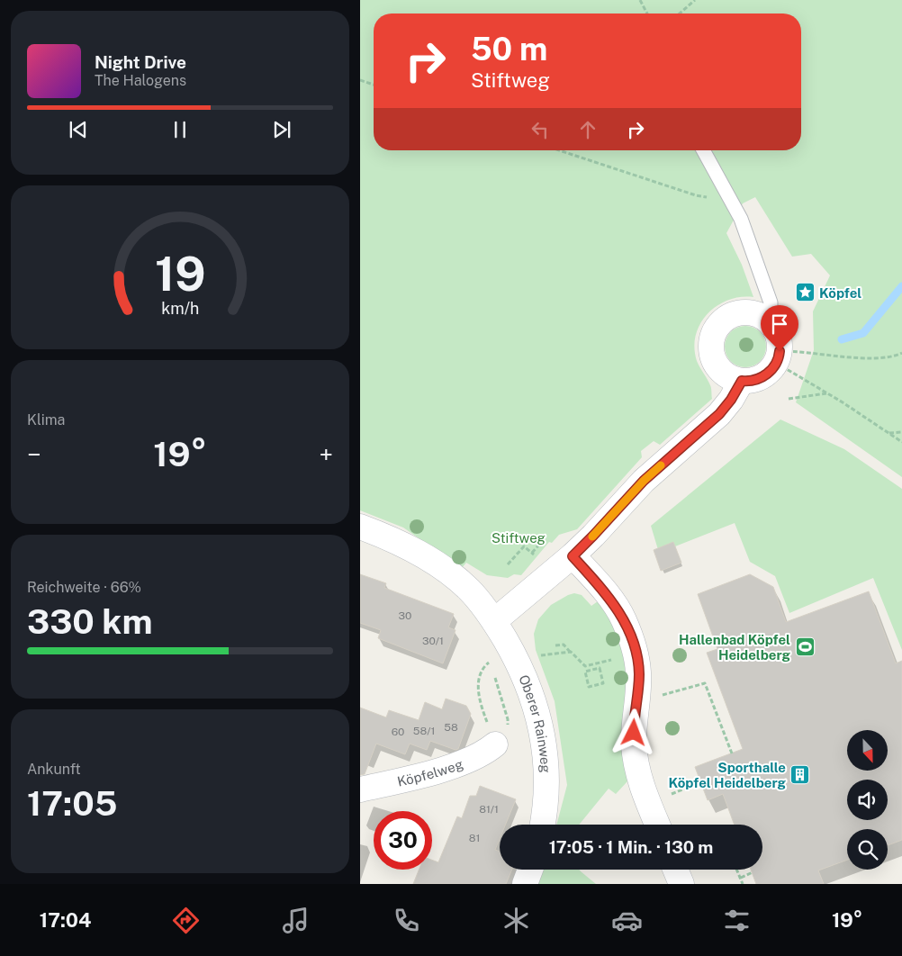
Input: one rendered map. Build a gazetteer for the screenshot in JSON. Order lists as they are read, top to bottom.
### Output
{
  "streets": {
    "street": ["Oberer Rainweg", "Köpfelweg"]
  },
  "parks": ["Stiftweg"],
  "places": {
    "place": ["Köpfel"],
    "sports": ["Hallenbad Köpfel Heidelberg"],
    "building": ["Sporthalle Köpfel Heidelberg"]
  },
  "house_numbers": [
    "30",
    "30/1",
    "58",
    "58/1",
    "60",
    "81/1",
    "81"
  ],
  "north": "bottom",
  "page": {
    "turn": ["50 m", "Stiftweg"],
    "song": ["Night Drive", "The Halogens"],
    "tile": [
      "Klima",
      ["Reichweite · 66%", "330 km"],
      ["Ankunft", "17:05"]
    ],
    "heat": ["−", "19°", "+"],
    "limit": "30",
    "trip": "17:05 · 1 Min. · 130 m",
    "tabs": ["17:04", "19°"],
    "gauge": ["19", "km/h"]
  }
}
